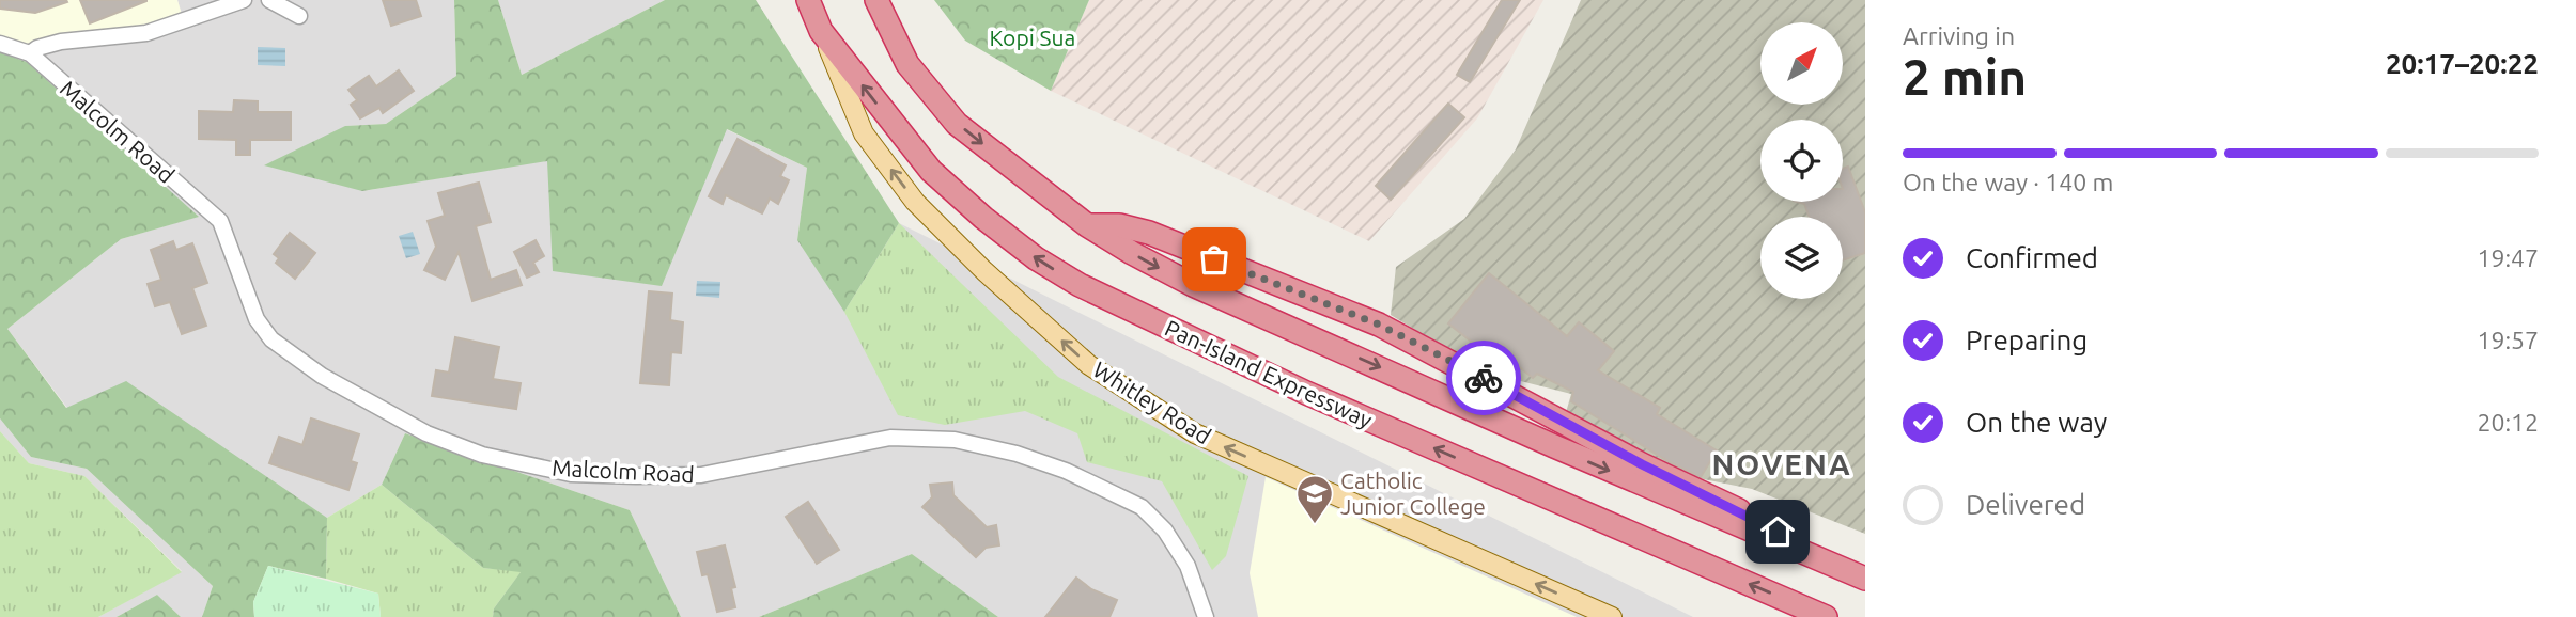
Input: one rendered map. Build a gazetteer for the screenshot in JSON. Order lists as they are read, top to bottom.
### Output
{
  "streets": {
    "highway": ["Pan-Island Expressway"],
    "main road": ["Whitley Road"],
    "street": ["Malcolm Road"]
  },
  "crossings": [
    ["Pan-Island Expressway", "Whitley Road"]
  ],
  "one_way": ["Whitley Road"],
  "districts": ["NOVENA"],
  "parks": ["Kopi Sua"],
  "places": {
    "school or university": ["Catholic Junior College"]
  },
  "north": "top right",
  "page": {
    "heading": ["2 min", "Arriving in", "20:17–20:22"],
    "bar": "On the way · 140 m",
    "list": [
      ["Confirmed", "19:47"],
      ["Preparing", "19:57"],
      ["On the way", "20:12"],
      "Delivered"
    ]
  }
}
